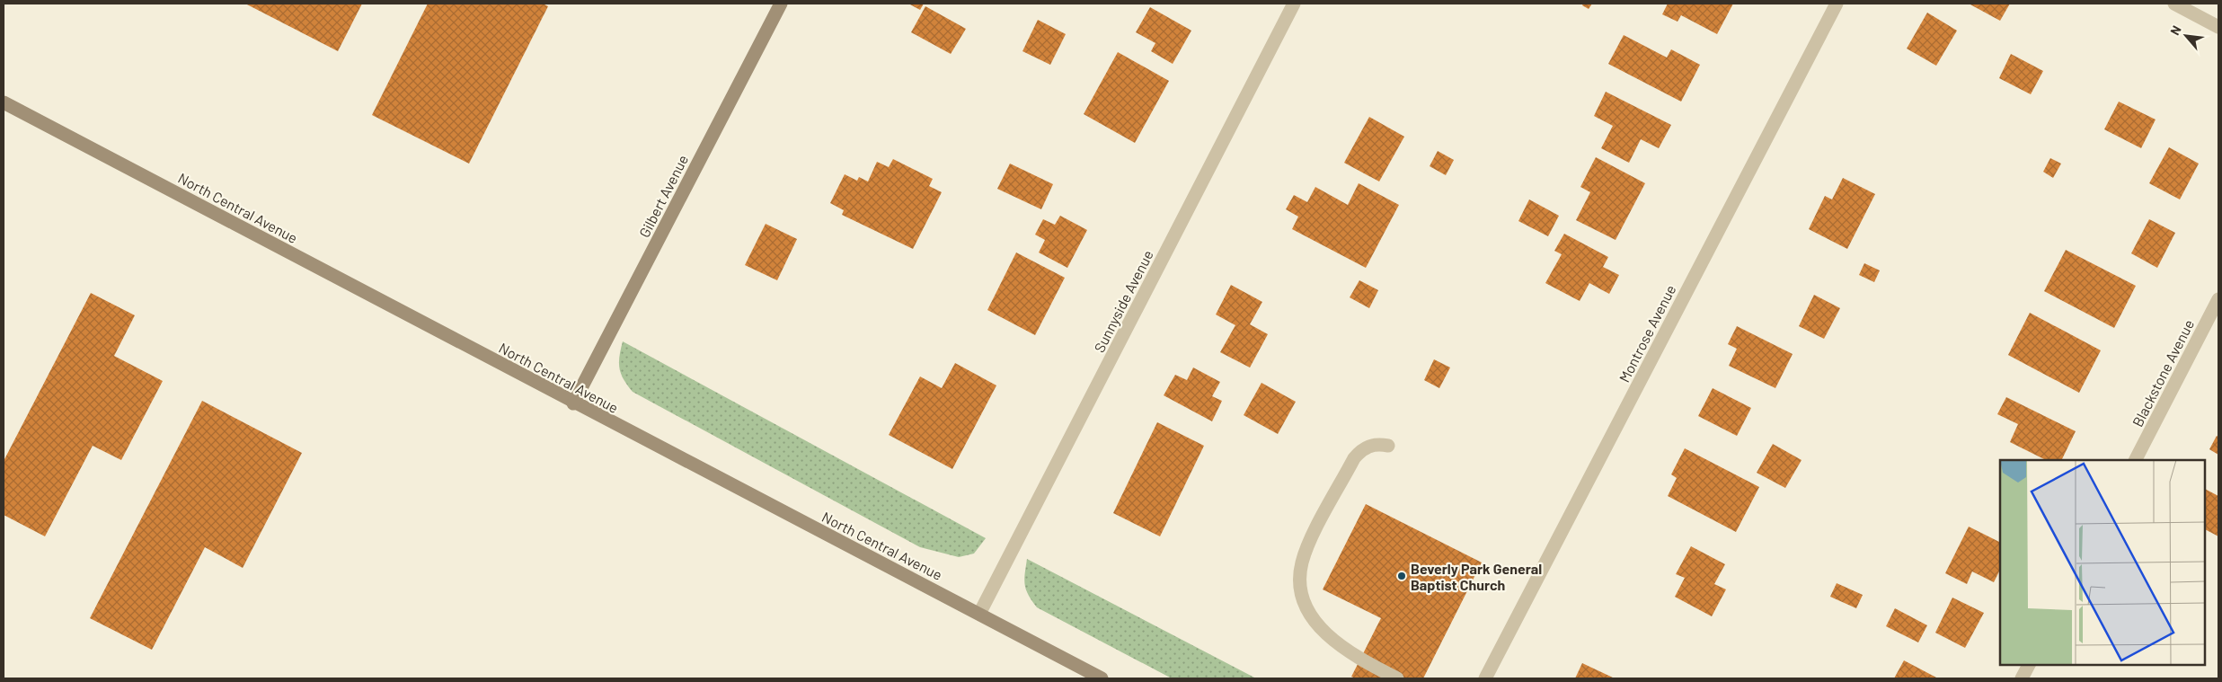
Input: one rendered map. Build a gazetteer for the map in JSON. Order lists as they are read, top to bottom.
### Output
{
  "streets": {
    "main road": ["Gilbert Avenue", "North Central Avenue"],
    "street": ["Sunnyside Avenue", "Montrose Avenue", "Blackstone Avenue"]
  },
  "crossings": [
    ["Gilbert Avenue", "North Central Avenue"],
    ["North Central Avenue", "Sunnyside Avenue"]
  ],
  "places": ["Beverly Park General Baptist Church"],
  "north": "top left"
}
